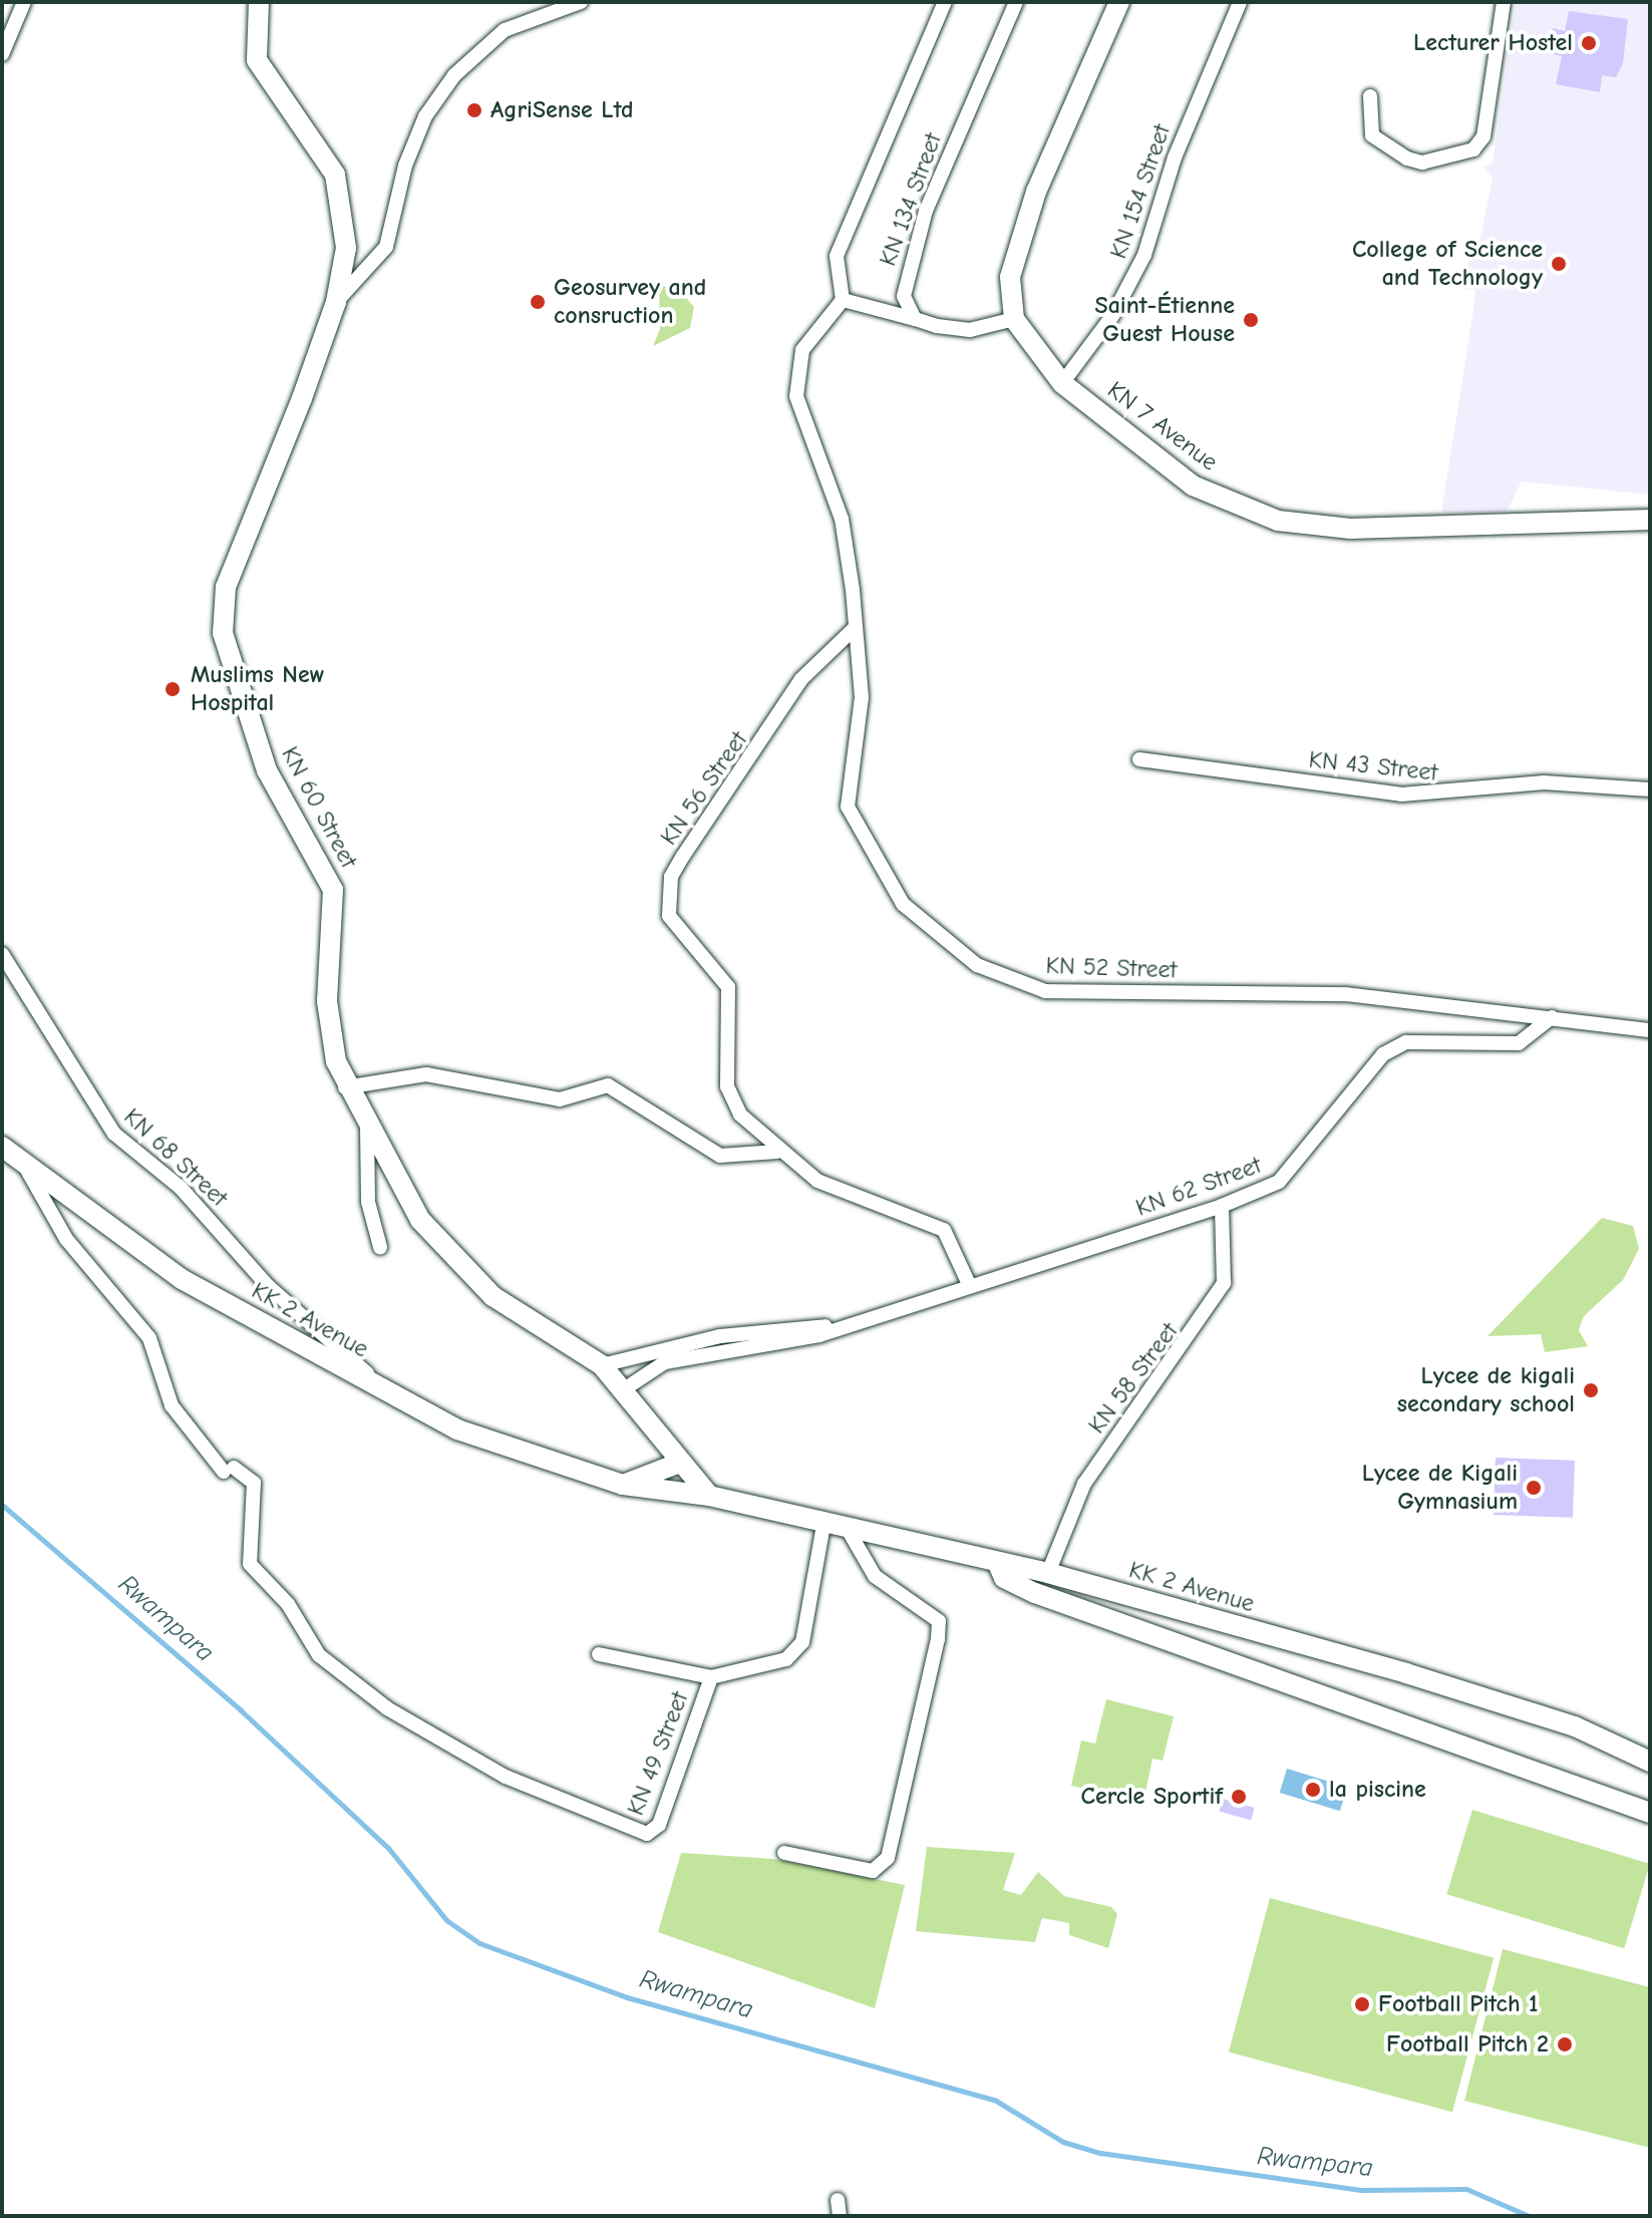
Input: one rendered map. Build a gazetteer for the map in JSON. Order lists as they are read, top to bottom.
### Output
{
  "streets": {
    "main road": ["KN 7 Avenue", "KN 60 Street", "KK 2 Avenue"],
    "street": [
      "KN 154 Street",
      "KN 134 Street",
      "KN 43 Street",
      "KN 56 Street",
      "KN 52 Street",
      "KN 68 Street",
      "KN 62 Street",
      "KN 58 Street",
      "KN 49 Street"
    ]
  },
  "crossings": [
    ["KN 154 Street", "KN 7 Avenue"],
    ["KN 56 Street", "KN 52 Street"],
    ["KN 56 Street", "KN 62 Street"],
    ["KN 60 Street", "KN 62 Street"],
    ["KN 52 Street", "KN 62 Street"],
    ["KN 68 Street", "KK 2 Avenue"],
    ["KN 62 Street", "KN 58 Street"],
    ["KK 2 Avenue", "KN 58 Street"],
    ["KK 2 Avenue", "KN 49 Street"]
  ],
  "water": ["Rwampara"],
  "places": [
    "Lecturer Hostel",
    "AgriSense Ltd",
    "College of Science and Technology",
    "Geosurvey and consruction",
    "Saint-Étienne Guest House",
    "Muslims New Hospital",
    "Lycee de kigali secondary school",
    "Lycee de Kigali Gymnasium",
    "la piscine",
    "Cercle Sportif",
    "Football Pitch 1",
    "Football Pitch 2"
  ]
}
